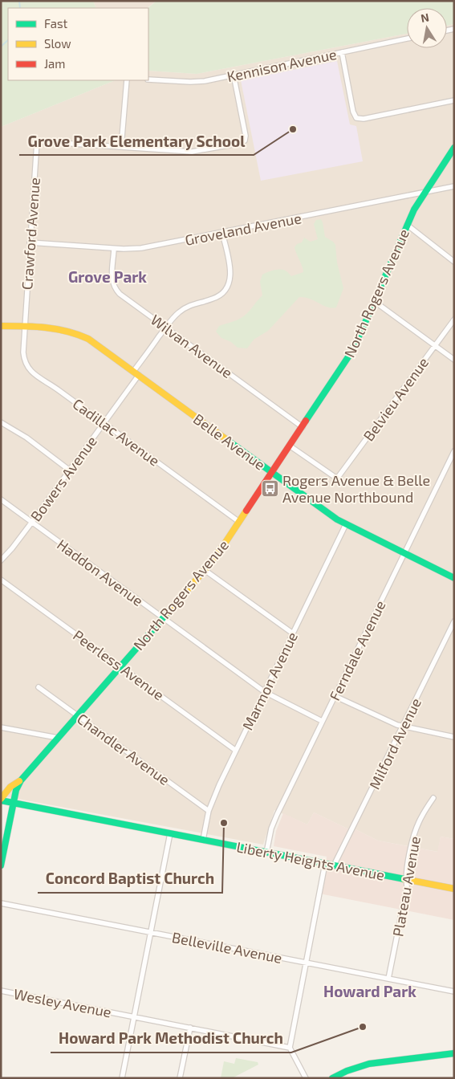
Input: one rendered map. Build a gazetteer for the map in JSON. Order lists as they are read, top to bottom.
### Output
{
  "streets": {
    "street": [
      "Kennison Avenue",
      "Groveland Avenue",
      "Crawford Avenue",
      "North Rogers Avenue",
      "Wilvan Avenue",
      "Belvieu Avenue",
      "Cadillac Avenue",
      "Belle Avenue",
      "Bowers Avenue",
      "Haddon Avenue",
      "Ferndale Avenue",
      "Peerless Avenue",
      "Marmon Avenue",
      "Milford Avenue",
      "Chandler Avenue",
      "Liberty Heights Avenue",
      "Plateau Avenue",
      "Belleville Avenue",
      "Wesley Avenue"
    ]
  },
  "crossings": [
    ["Groveland Avenue", "Crawford Avenue"],
    ["Groveland Avenue", "North Rogers Avenue"],
    ["Groveland Avenue", "Wilvan Avenue"],
    ["Groveland Avenue", "Bowers Avenue"],
    ["Crawford Avenue", "Cadillac Avenue"],
    ["Crawford Avenue", "Belle Avenue"],
    ["North Rogers Avenue", "Wilvan Avenue"],
    ["North Rogers Avenue", "Belvieu Avenue"],
    ["North Rogers Avenue", "Cadillac Avenue"],
    ["North Rogers Avenue", "Belle Avenue"],
    ["North Rogers Avenue", "Haddon Avenue"],
    ["North Rogers Avenue", "Peerless Avenue"],
    ["North Rogers Avenue", "Chandler Avenue"],
    ["North Rogers Avenue", "Liberty Heights Avenue"],
    ["Wilvan Avenue", "Bowers Avenue"],
    ["Cadillac Avenue", "Belle Avenue"],
    ["Cadillac Avenue", "Bowers Avenue"],
    ["Belle Avenue", "Bowers Avenue"],
    ["Belle Avenue", "Ferndale Avenue"],
    ["Belle Avenue", "Marmon Avenue"],
    ["Bowers Avenue", "Haddon Avenue"],
    ["Haddon Avenue", "Ferndale Avenue"],
    ["Haddon Avenue", "Marmon Avenue"],
    ["Ferndale Avenue", "Liberty Heights Avenue"],
    ["Peerless Avenue", "Marmon Avenue"],
    ["Marmon Avenue", "Chandler Avenue"],
    ["Marmon Avenue", "Liberty Heights Avenue"],
    ["Milford Avenue", "Liberty Heights Avenue"],
    ["Liberty Heights Avenue", "Plateau Avenue"],
    ["Plateau Avenue", "Belleville Avenue"]
  ],
  "districts": ["Grove Park", "Howard Park"],
  "places": {
    "other": ["Grove Park Elementary School", "Concord Baptist Church", "Howard Park Methodist Church"],
    "bus stop": ["Rogers Avenue & Belle Avenue Northbound"]
  },
  "legend": ["Fast", "Slow", "Jam"],
  "north": "top"
}
